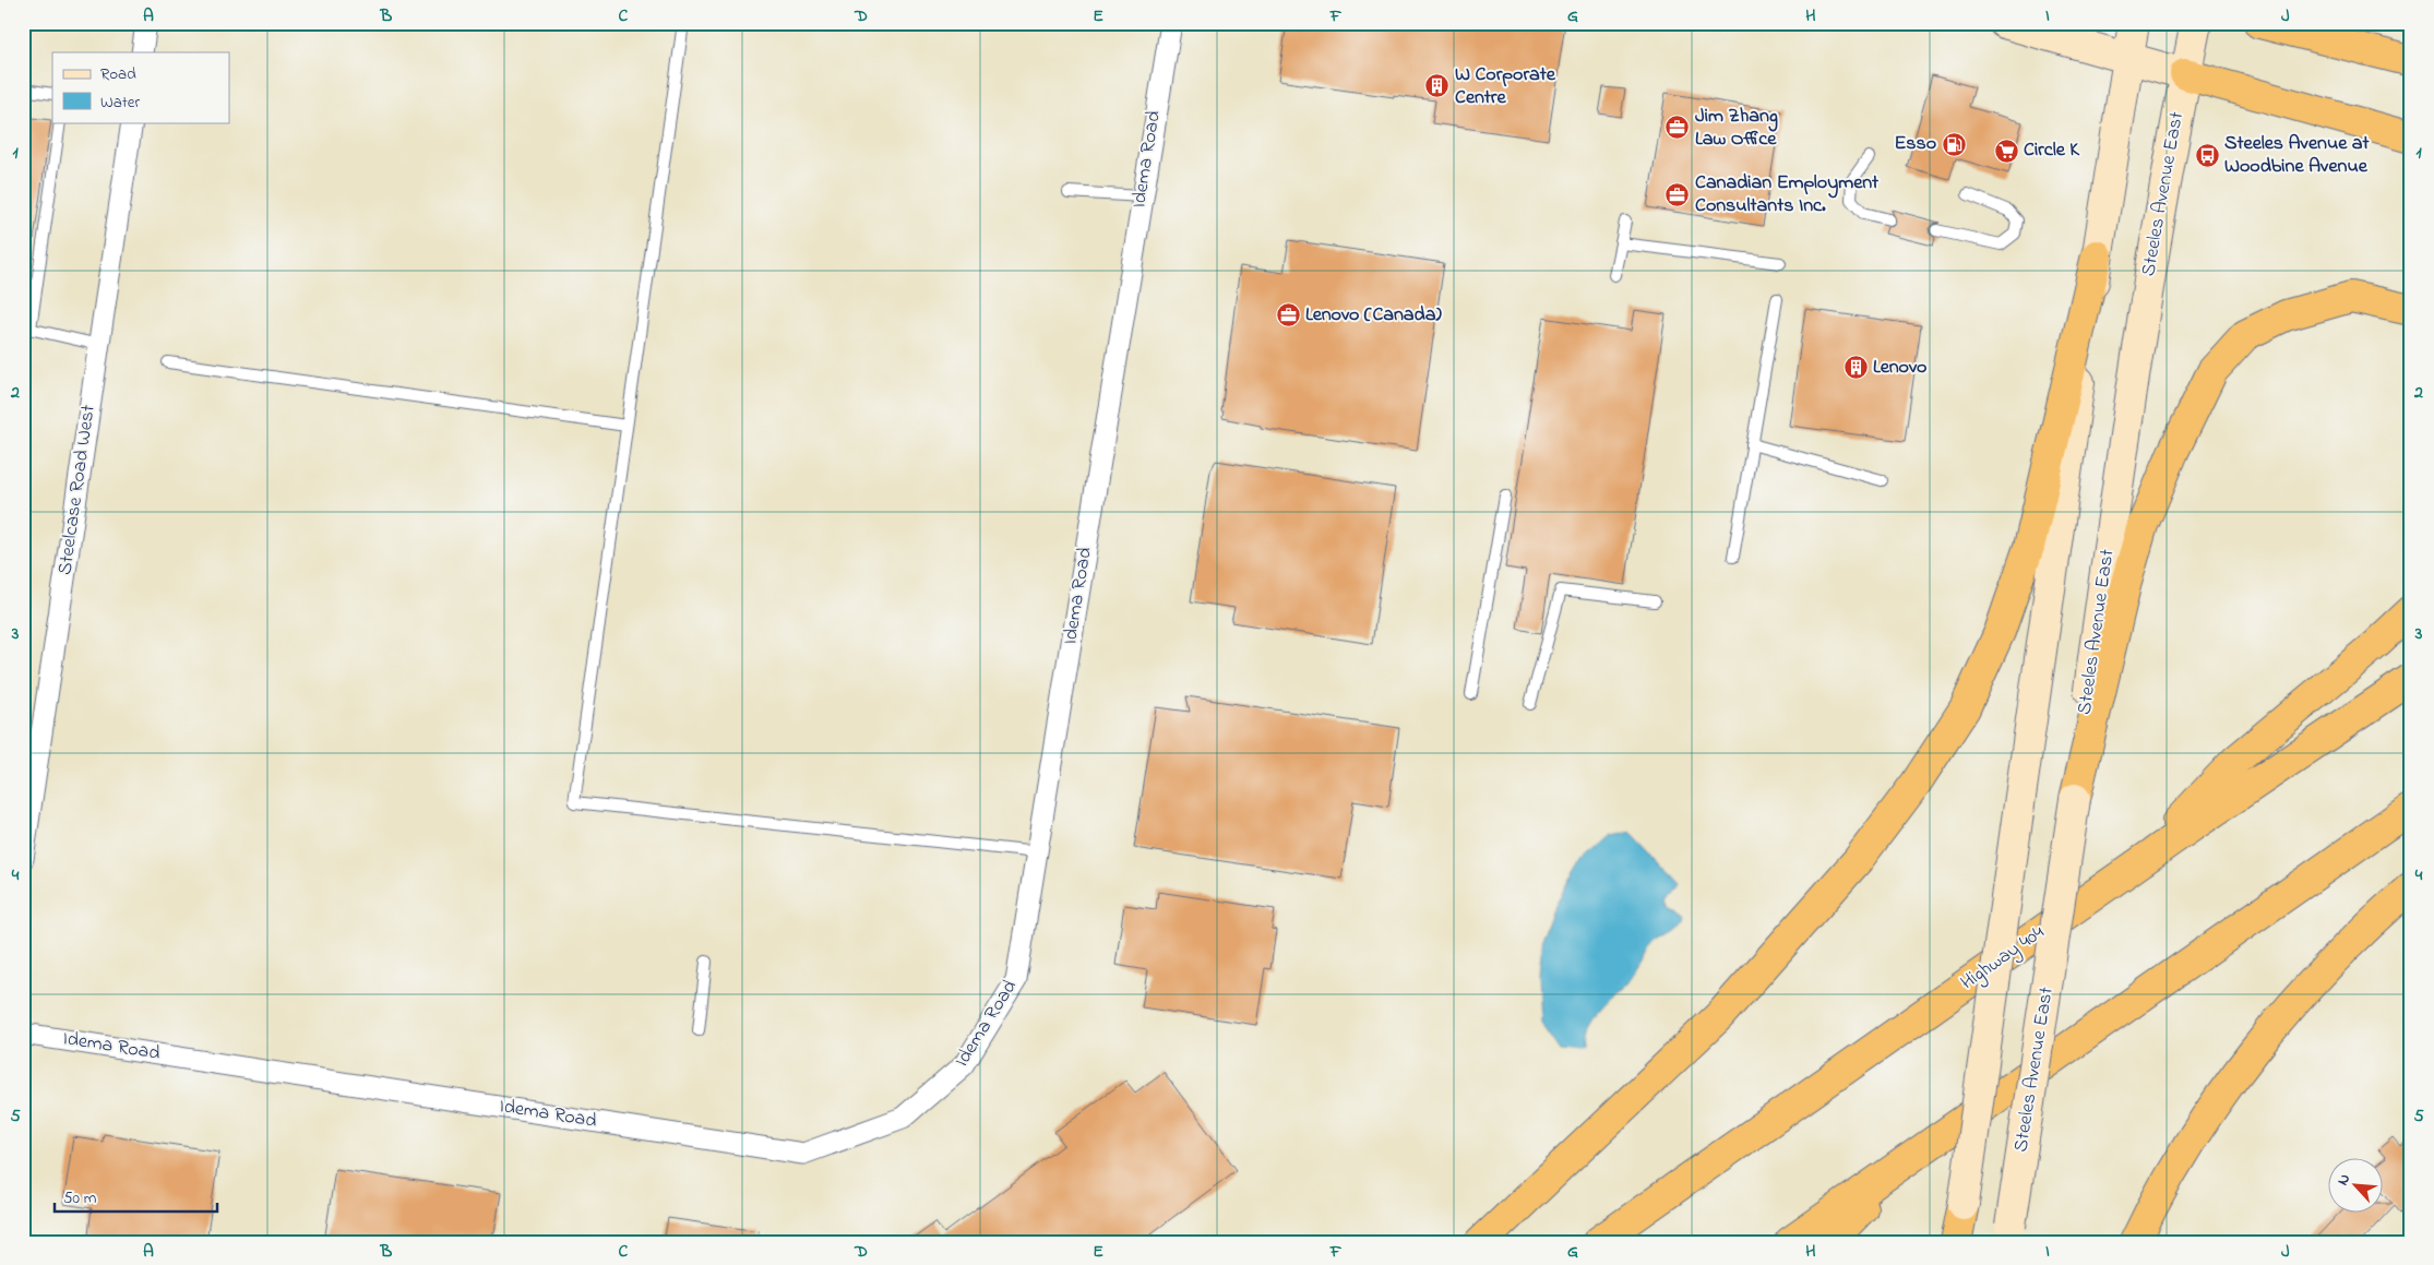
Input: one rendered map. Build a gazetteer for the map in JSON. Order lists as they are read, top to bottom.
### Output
{
  "streets": {
    "highway": ["Highway 404"],
    "main road": ["Steeles Avenue East"],
    "street": ["Idema Road", "Steelcase Road West"]
  },
  "places": {
    "building": ["W Corporate Centre", "Lenovo"],
    "office": ["Jim Zhang Law Office", "Canadian Employment Consultants Inc.", "Lenovo (Canada)"],
    "fuel station": ["Esso"],
    "supermarket": ["Circle K"],
    "bus stop": ["Steeles Avenue at Woodbine Avenue"]
  },
  "legend": ["Road", "Water"],
  "scale_bar": "50 m",
  "north": "top left",
  "grid": {
    "columns": [
      "A",
      "B",
      "C",
      "D",
      "E",
      "F",
      "G",
      "H",
      "I",
      "J"
    ],
    "rows": [
      "1",
      "2",
      "3",
      "4",
      "5"
    ]
  }
}
